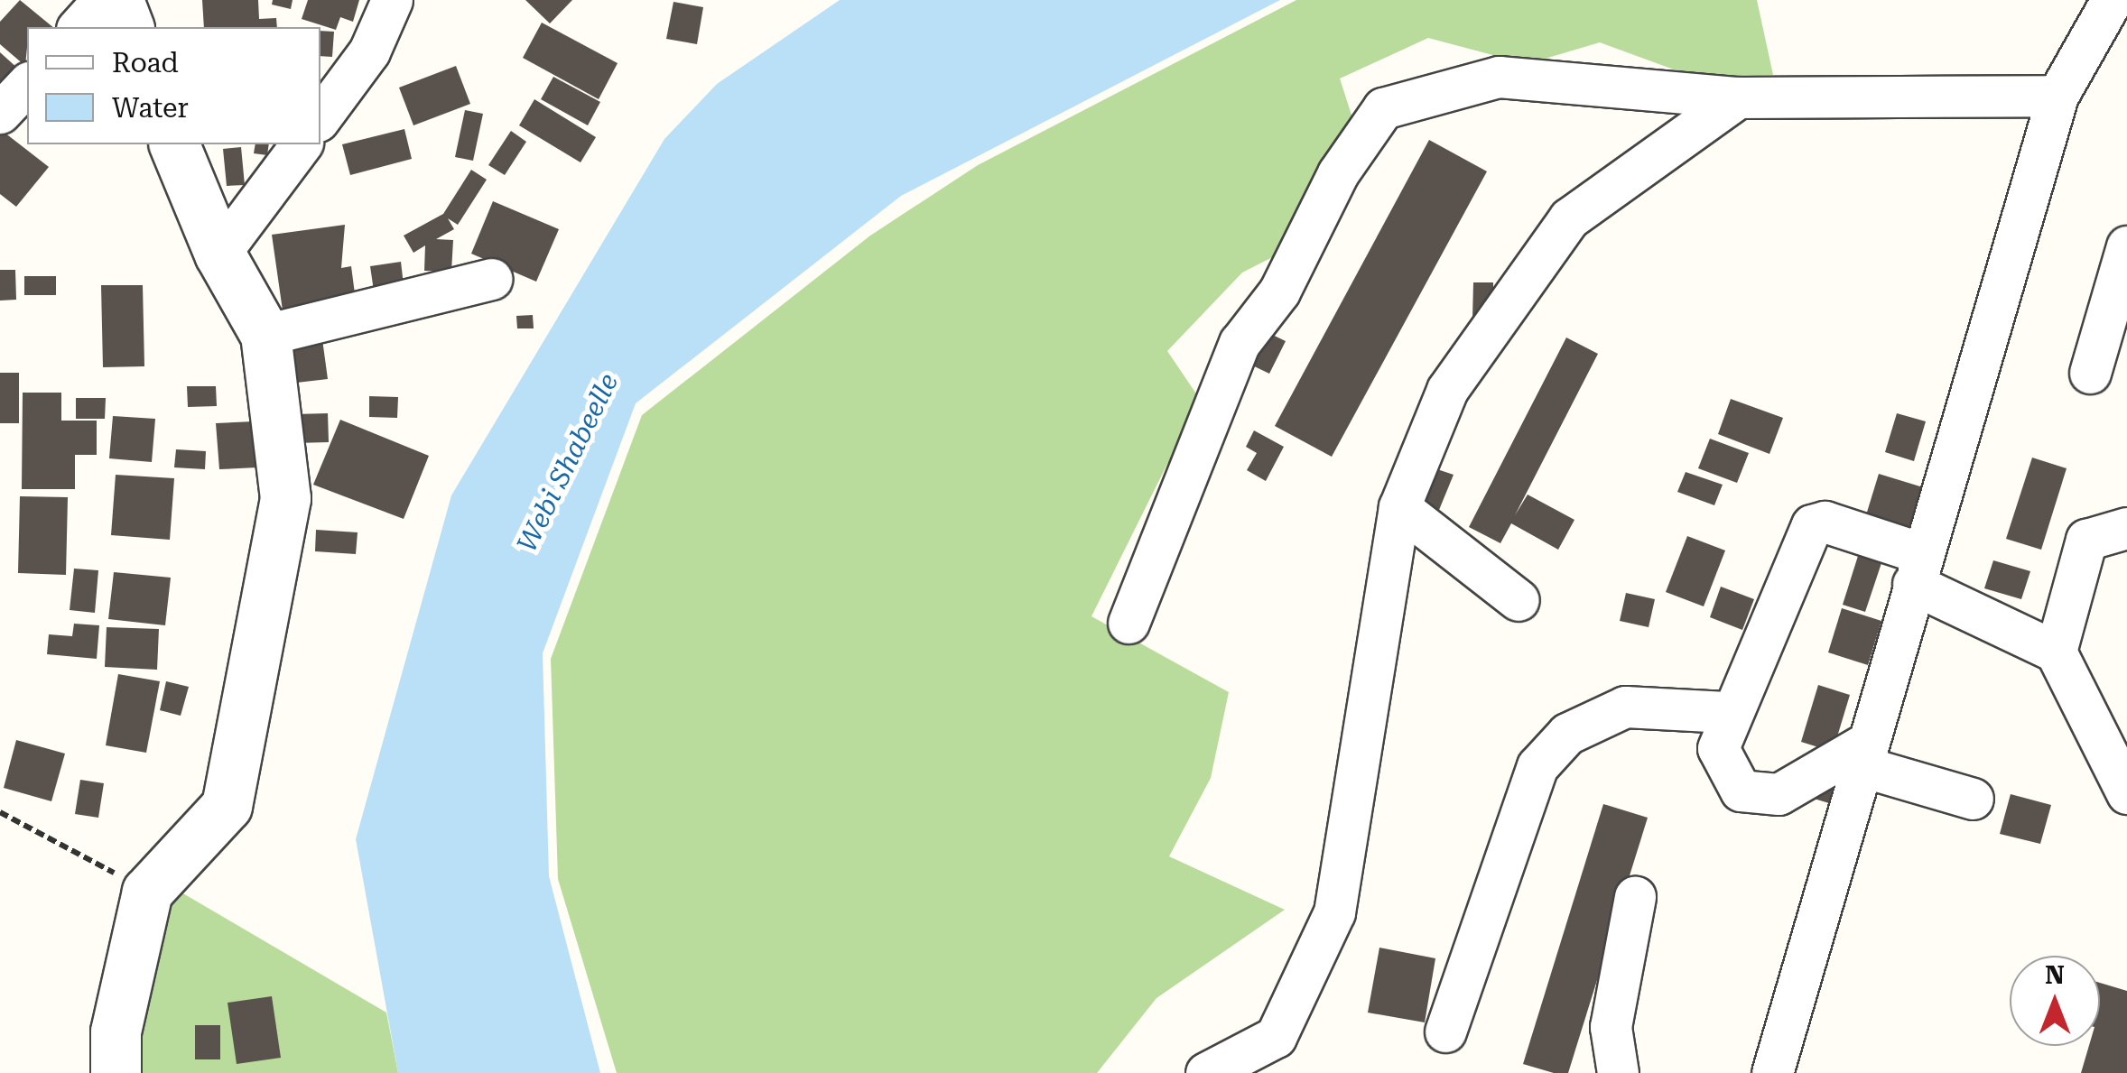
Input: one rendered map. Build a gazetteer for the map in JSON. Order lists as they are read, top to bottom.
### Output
{
  "water": ["Webi Shabeelle"],
  "legend": ["Road", "Water"],
  "north": "top"
}
